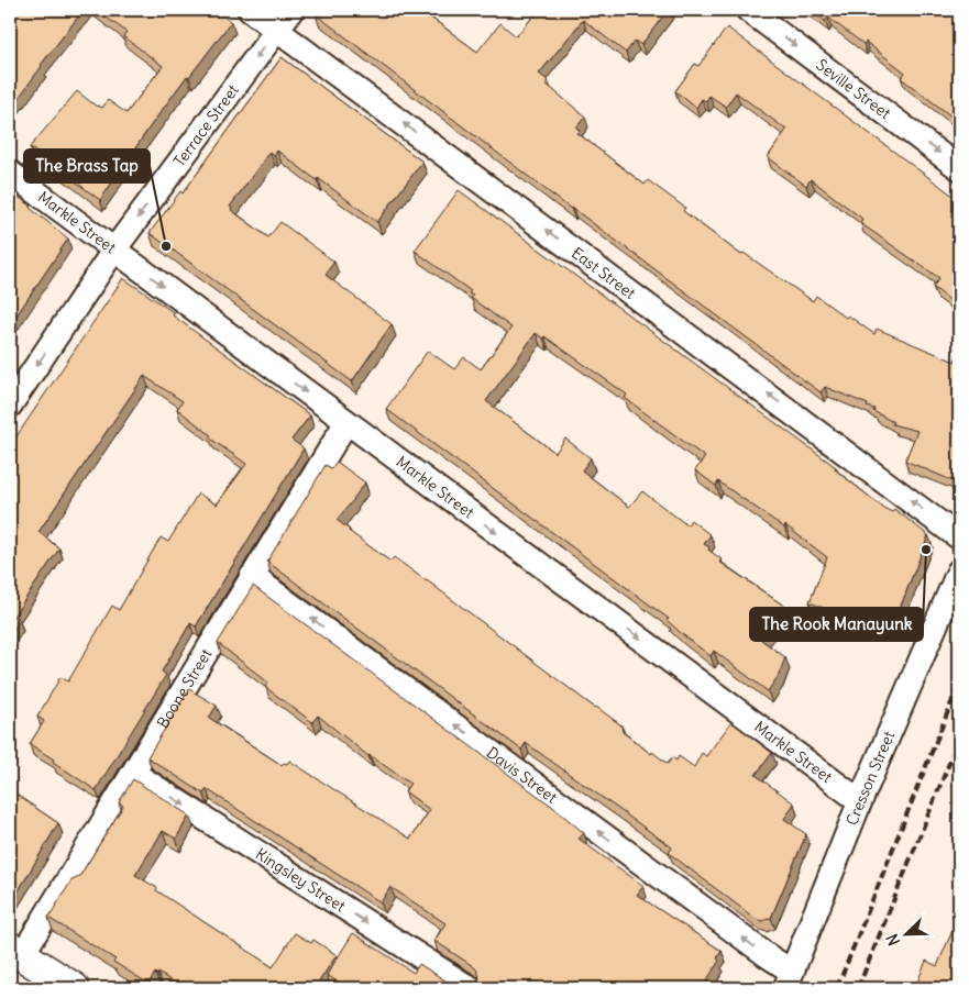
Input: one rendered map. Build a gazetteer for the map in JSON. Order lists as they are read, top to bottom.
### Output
{
  "streets": {
    "street": [
      "Seville Street",
      "Terrace Street",
      "Markle Street",
      "East Street",
      "Boone Street",
      "Davis Street",
      "Cresson Street",
      "Kingsley Street"
    ]
  },
  "crossings": [
    ["Terrace Street", "Markle Street"],
    ["Terrace Street", "East Street"],
    ["Markle Street", "Boone Street"],
    ["Markle Street", "Cresson Street"],
    ["Boone Street", "Davis Street"],
    ["Boone Street", "Kingsley Street"],
    ["Davis Street", "Cresson Street"]
  ],
  "one_way": [
    "Seville Street",
    "Terrace Street",
    "Markle Street",
    "East Street",
    "Davis Street",
    "Kingsley Street"
  ],
  "places": ["The Brass Tap", "The Rook Manayunk"],
  "north": "bottom left"
}
